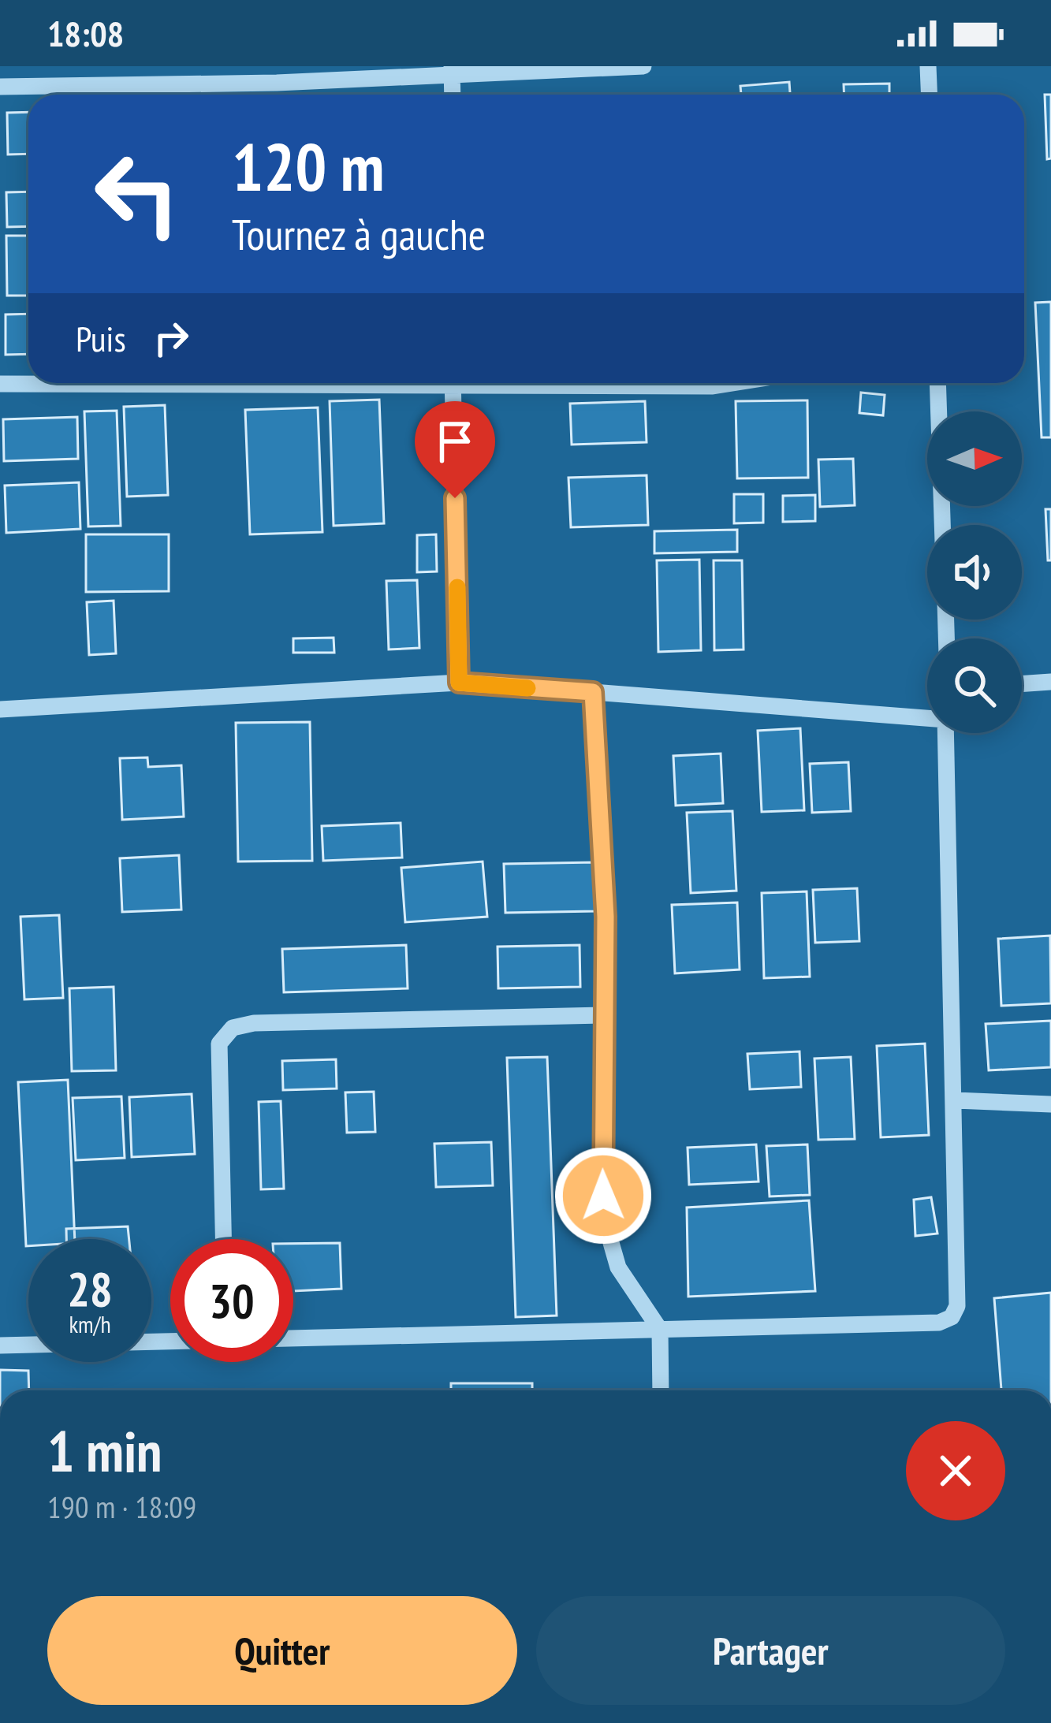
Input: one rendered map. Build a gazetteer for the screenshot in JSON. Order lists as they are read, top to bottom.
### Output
{
  "north": "right",
  "page": {
    "status": "18:08",
    "turn": ["120 m", "Tournez à gauche"],
    "then": "Puis",
    "speed": "28 km/h",
    "limit": "30",
    "heading": ["1 min", "190 m · 18:09"],
    "buttons": ["Quitter", "Partager"]
  }
}
